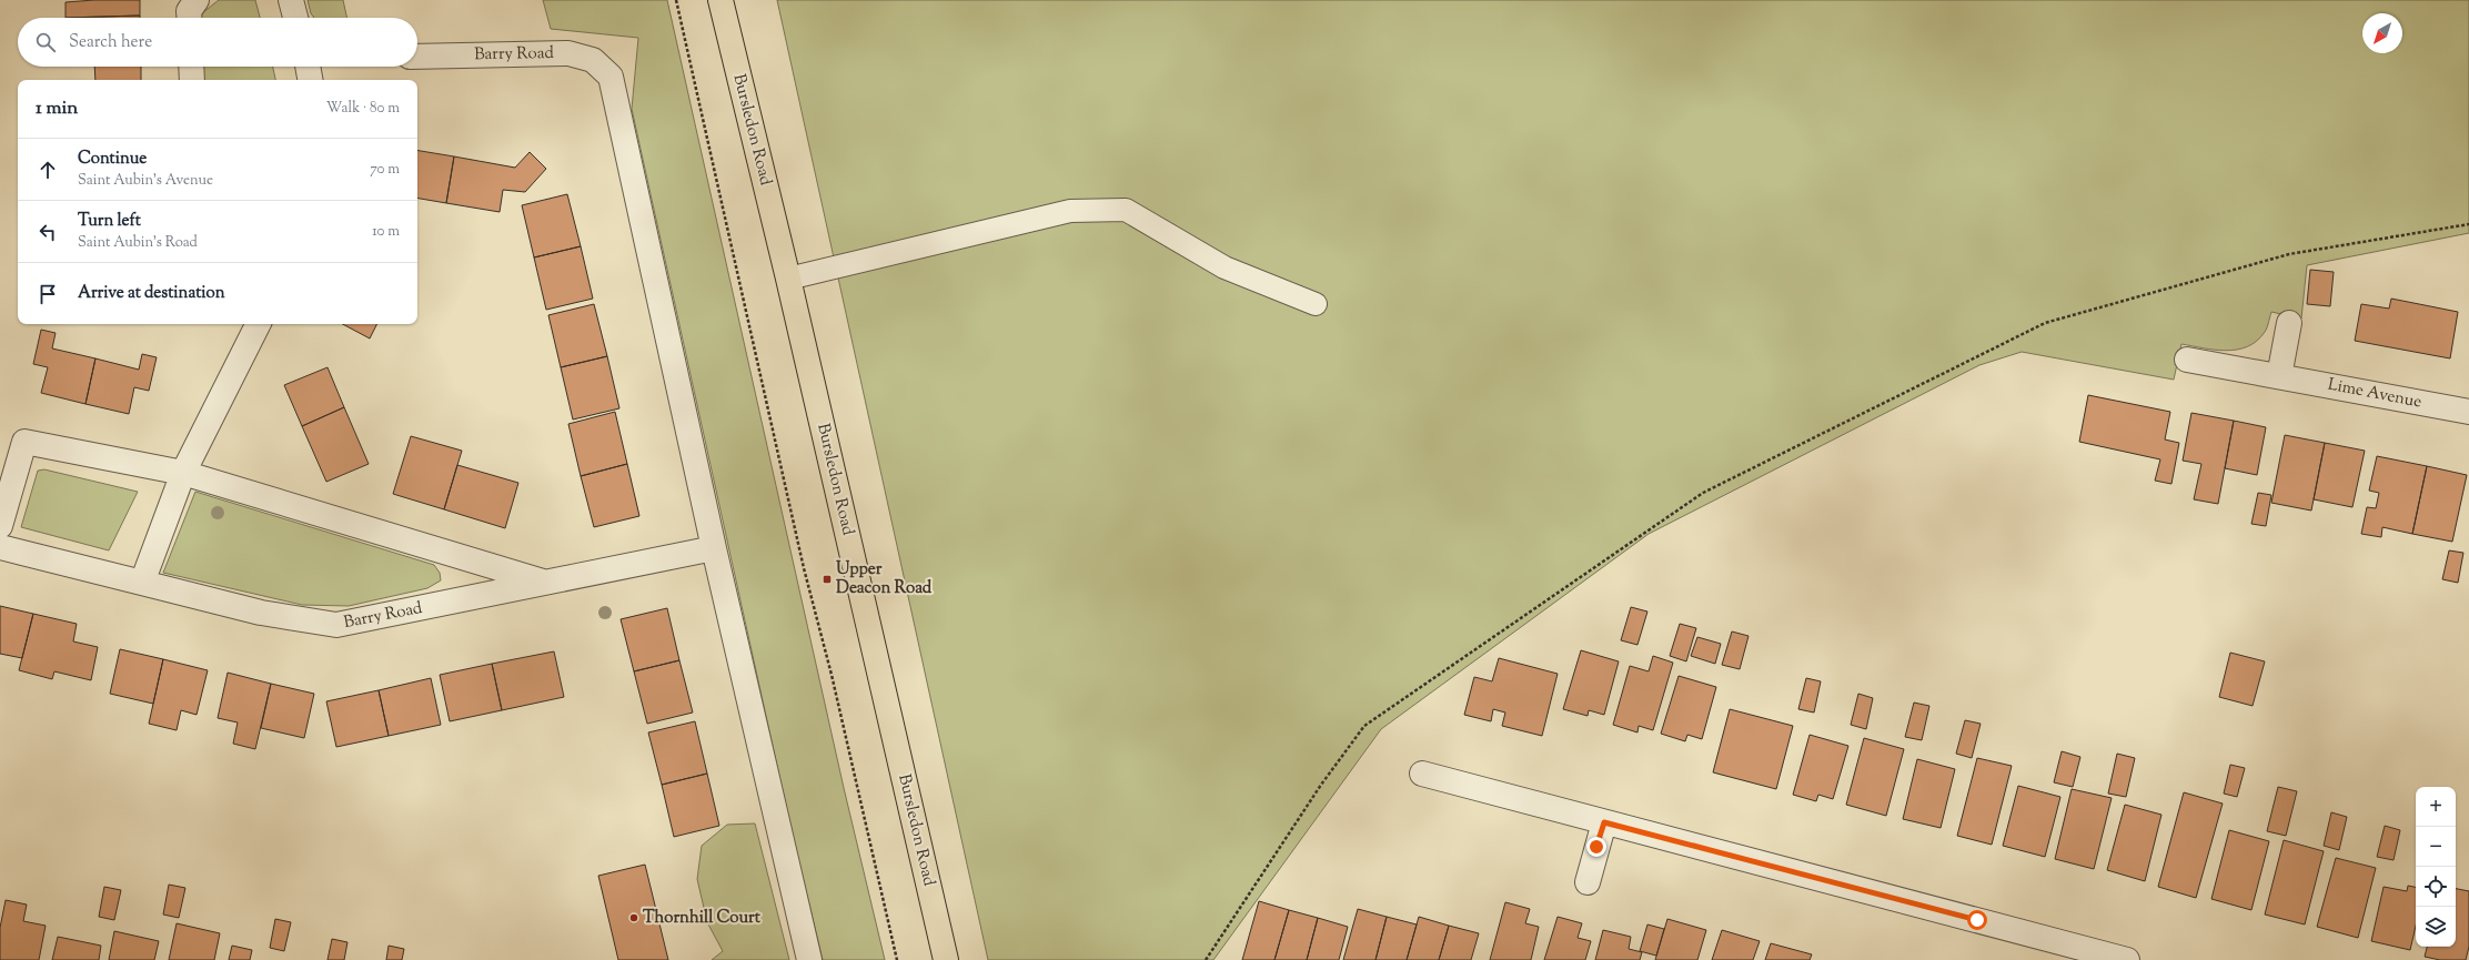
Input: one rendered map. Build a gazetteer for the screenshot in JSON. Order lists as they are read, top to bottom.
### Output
{
  "streets": {
    "main road": ["Bursledon Road"],
    "street": ["Barry Road", "Lime Avenue"]
  },
  "places": {
    "transit": ["Upper Deacon Road"],
    "other": ["Thornhill Court"]
  },
  "north": "bottom left",
  "page": {
    "search": "Search here",
    "heading": ["1 min", "Walk · 80 m"],
    "list": [
      ["Continue", "Saint Aubin's Avenue", "70 m"],
      ["Turn left", "Saint Aubin's Road", "10 m"],
      "Arrive at destination"
    ],
    "map_buttons": ["+", "−"]
  }
}
